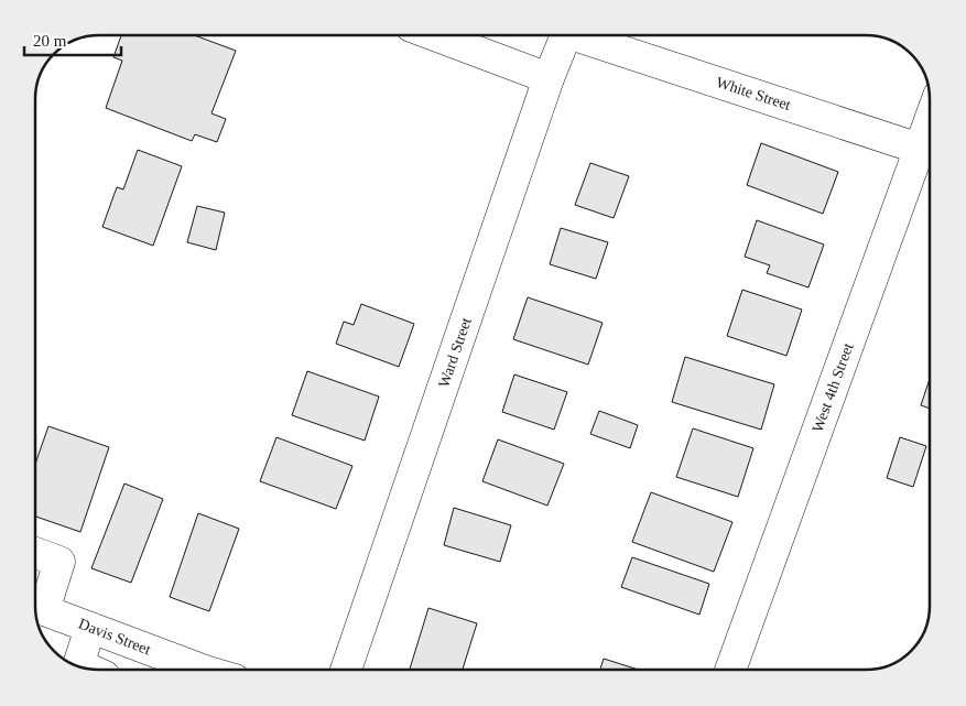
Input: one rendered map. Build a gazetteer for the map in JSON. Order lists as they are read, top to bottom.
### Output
{
  "streets": {
    "street": [
      "White Street",
      "Ward Street",
      "West 4th Street",
      "Davis Street"
    ]
  },
  "crossings": [
    ["White Street", "West 4th Street"]
  ],
  "scale_bar": "20 m"
}
